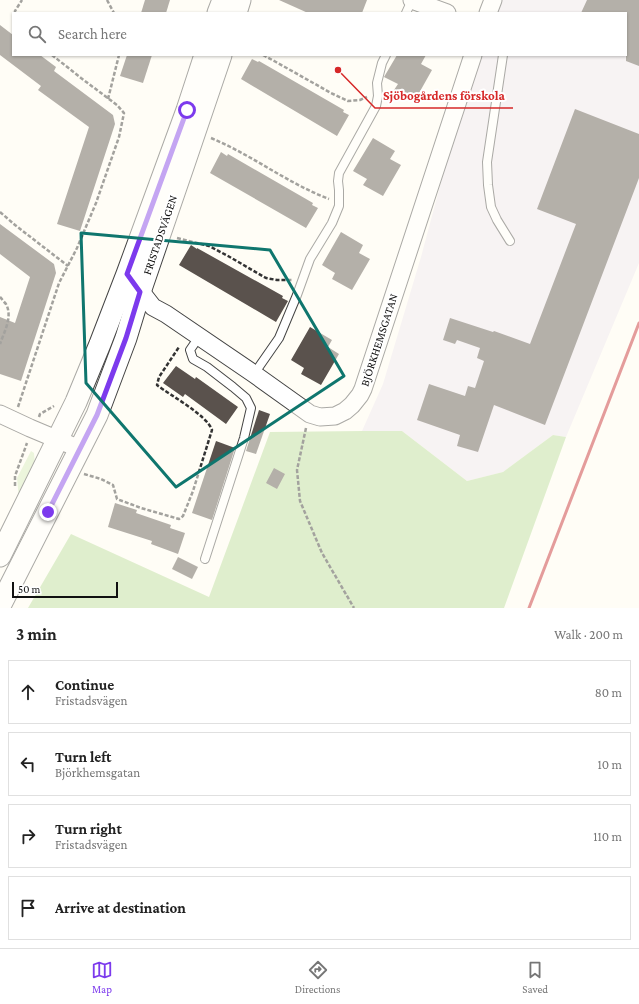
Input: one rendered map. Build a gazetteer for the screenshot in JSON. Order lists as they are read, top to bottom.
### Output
{
  "streets": {
    "street": ["FRISTADSVÄGEN", "BJÖRKHEMSGATAN"]
  },
  "crossings": [
    ["FRISTADSVÄGEN", "BJÖRKHEMSGATAN"]
  ],
  "places": ["Sjöbogårdens förskola"],
  "scale_bar": "50 m",
  "page": {
    "search": "Search here",
    "scale": "50 m",
    "heading": ["3 min", "Walk · 200 m"],
    "list": [
      ["Continue", "Fristadsvägen", "80 m"],
      ["Turn left", "Björkhemsgatan", "10 m"],
      ["Turn right", "Fristadsvägen", "110 m"],
      "Arrive at destination"
    ],
    "nav": ["Map", "Directions", "Saved"]
  }
}
